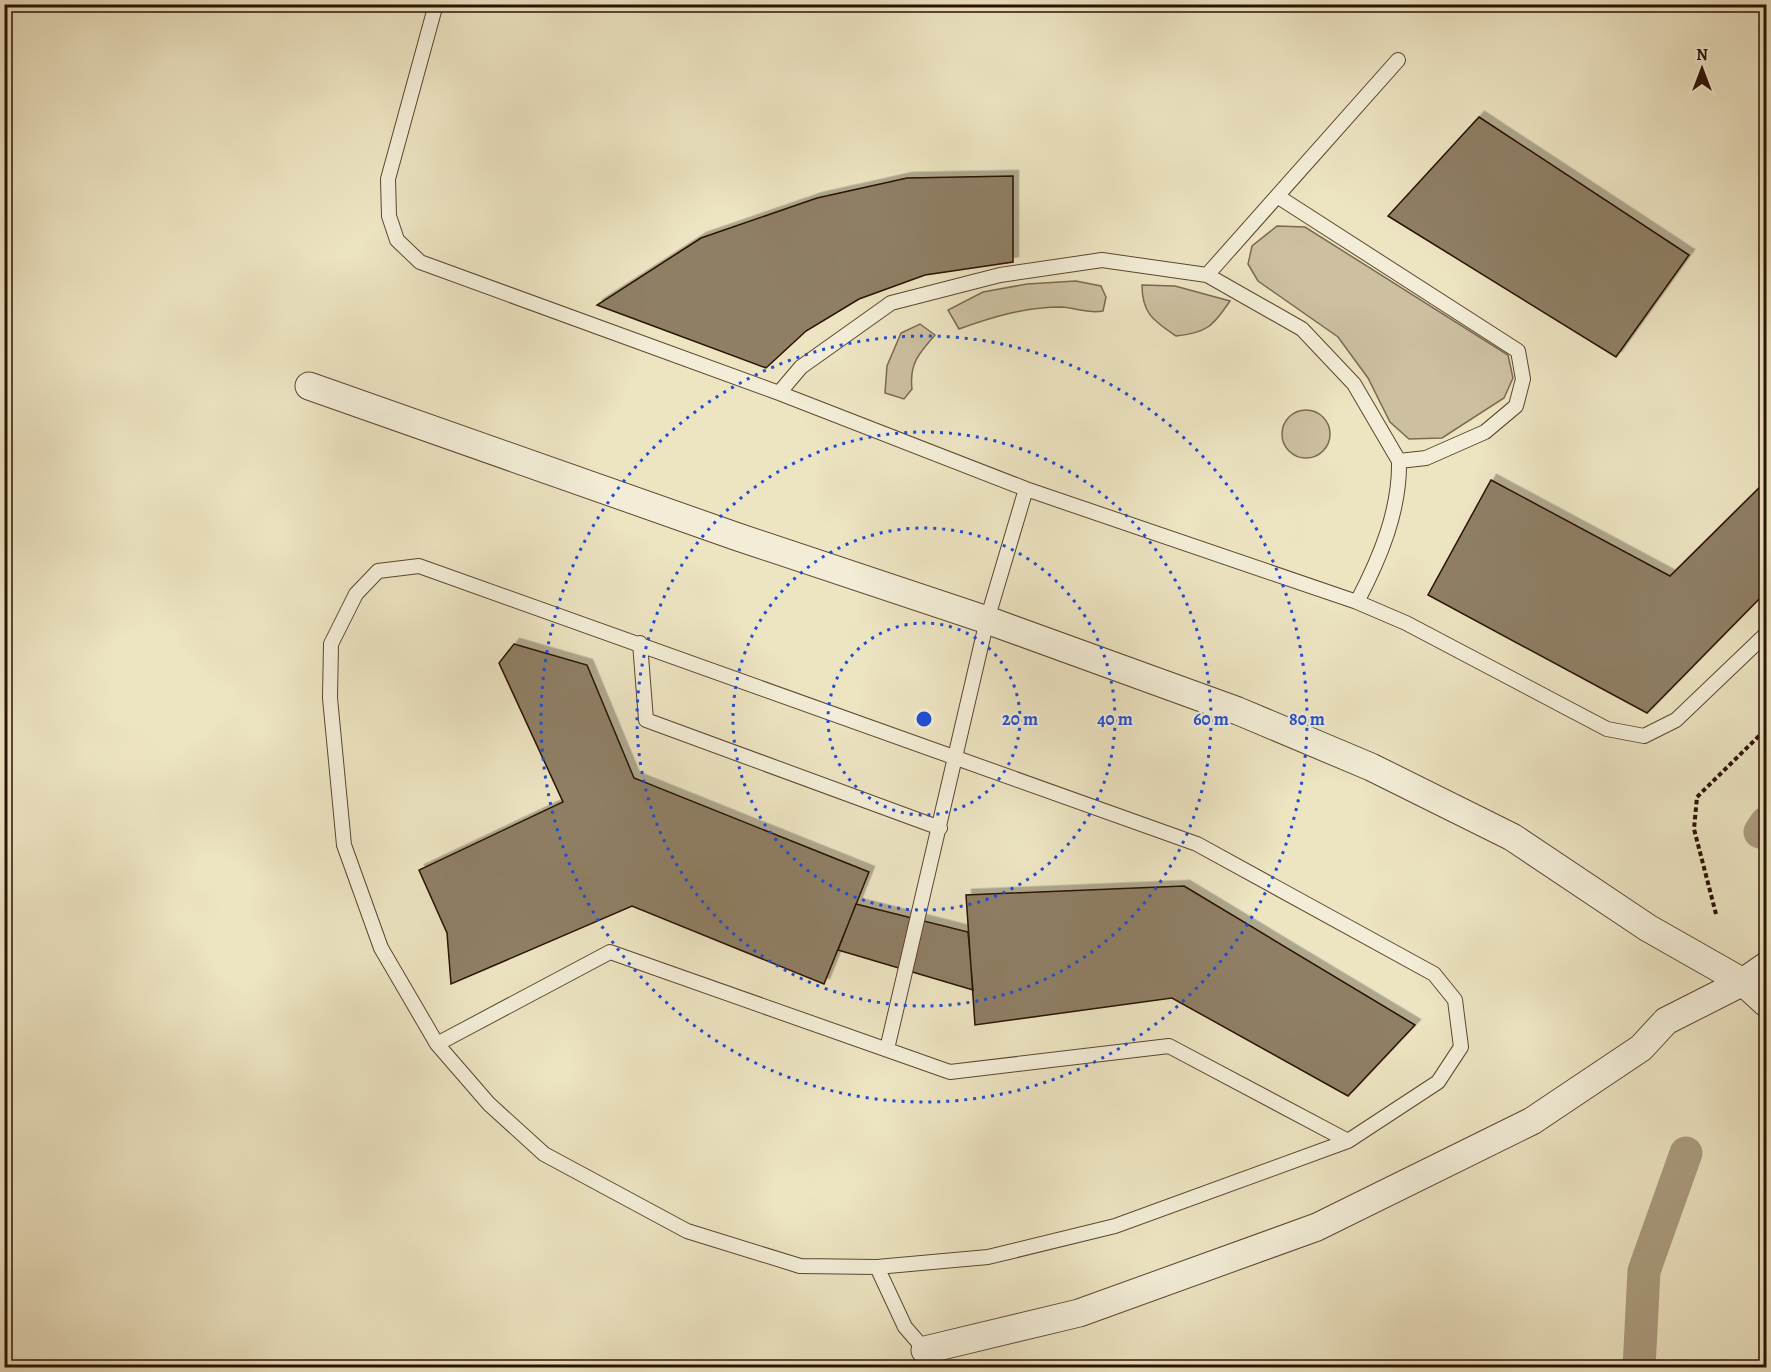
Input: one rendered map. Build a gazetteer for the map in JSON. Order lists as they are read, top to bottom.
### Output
{
  "north": "top",
  "rings": [
    "20 m",
    "40 m",
    "60 m",
    "80 m"
  ]
}
